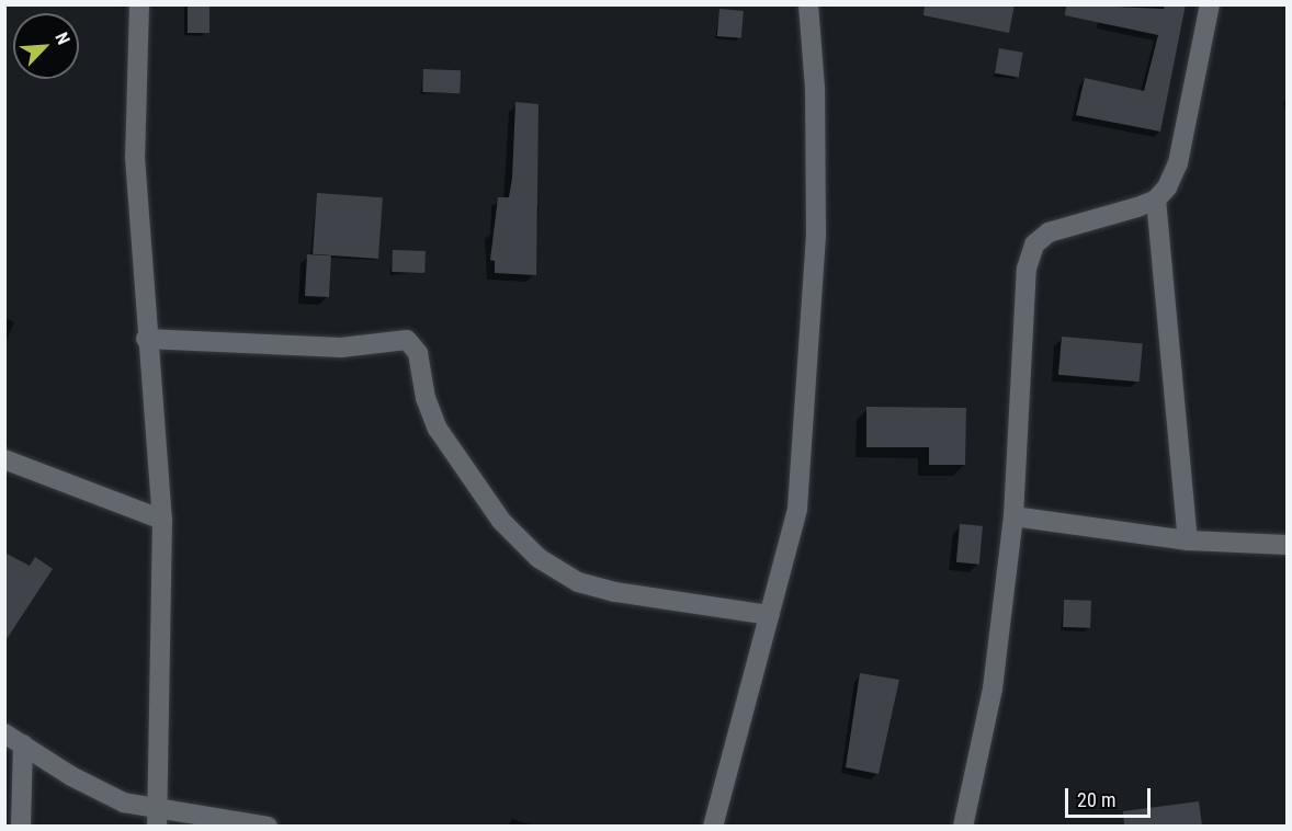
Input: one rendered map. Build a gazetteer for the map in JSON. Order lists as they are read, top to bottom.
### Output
{
  "scale_bar": "20 m",
  "north": "top right"
}
